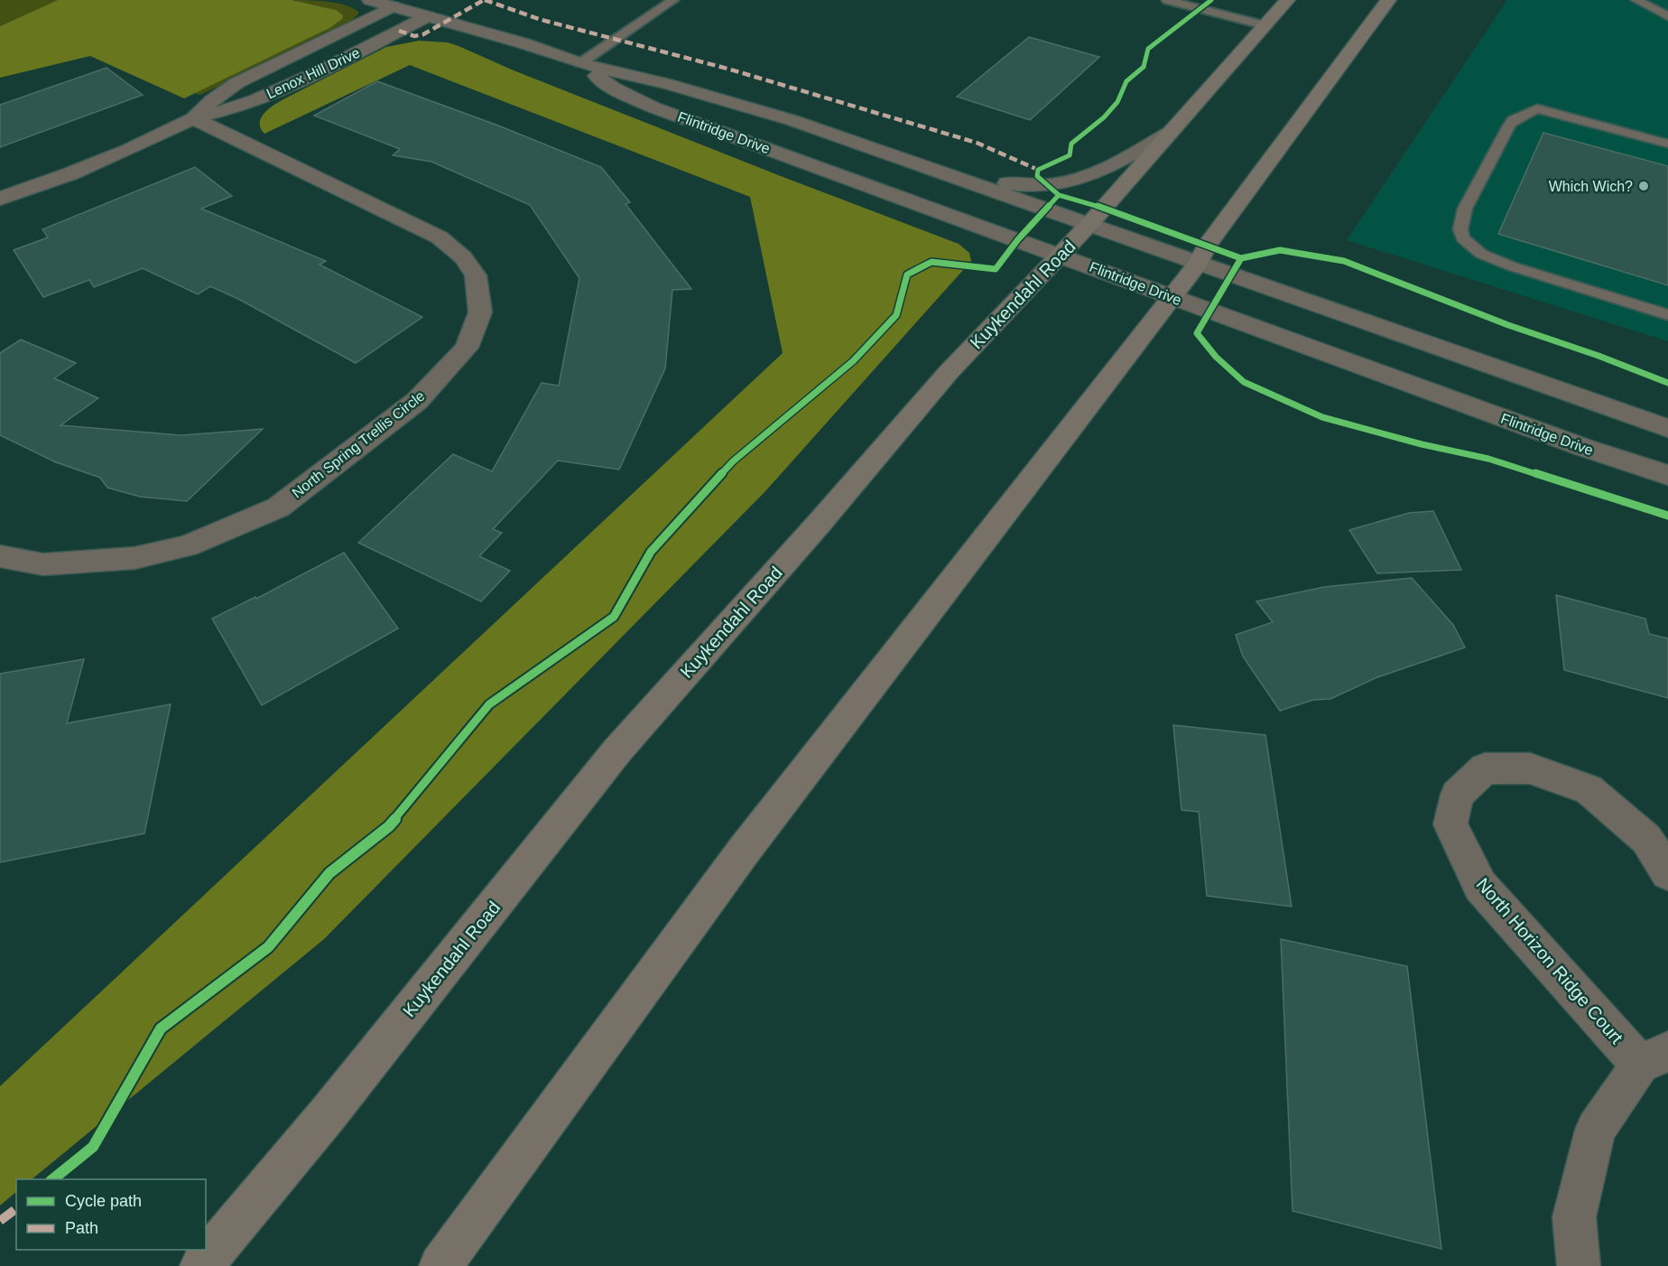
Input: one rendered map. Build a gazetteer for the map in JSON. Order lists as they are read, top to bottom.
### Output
{
  "streets": {
    "main road": ["Kuykendahl Road"],
    "street": [
      "Lenox Hill Drive",
      "Flintridge Drive",
      "North Spring Trellis Circle",
      "North Horizon Ridge Court"
    ]
  },
  "crossings": [
    ["Lenox Hill Drive", "Flintridge Drive"],
    ["Lenox Hill Drive", "North Spring Trellis Circle"],
    ["Flintridge Drive", "Kuykendahl Road"]
  ],
  "places": ["Which Wich?"],
  "legend": ["Cycle path", "Path"]
}
